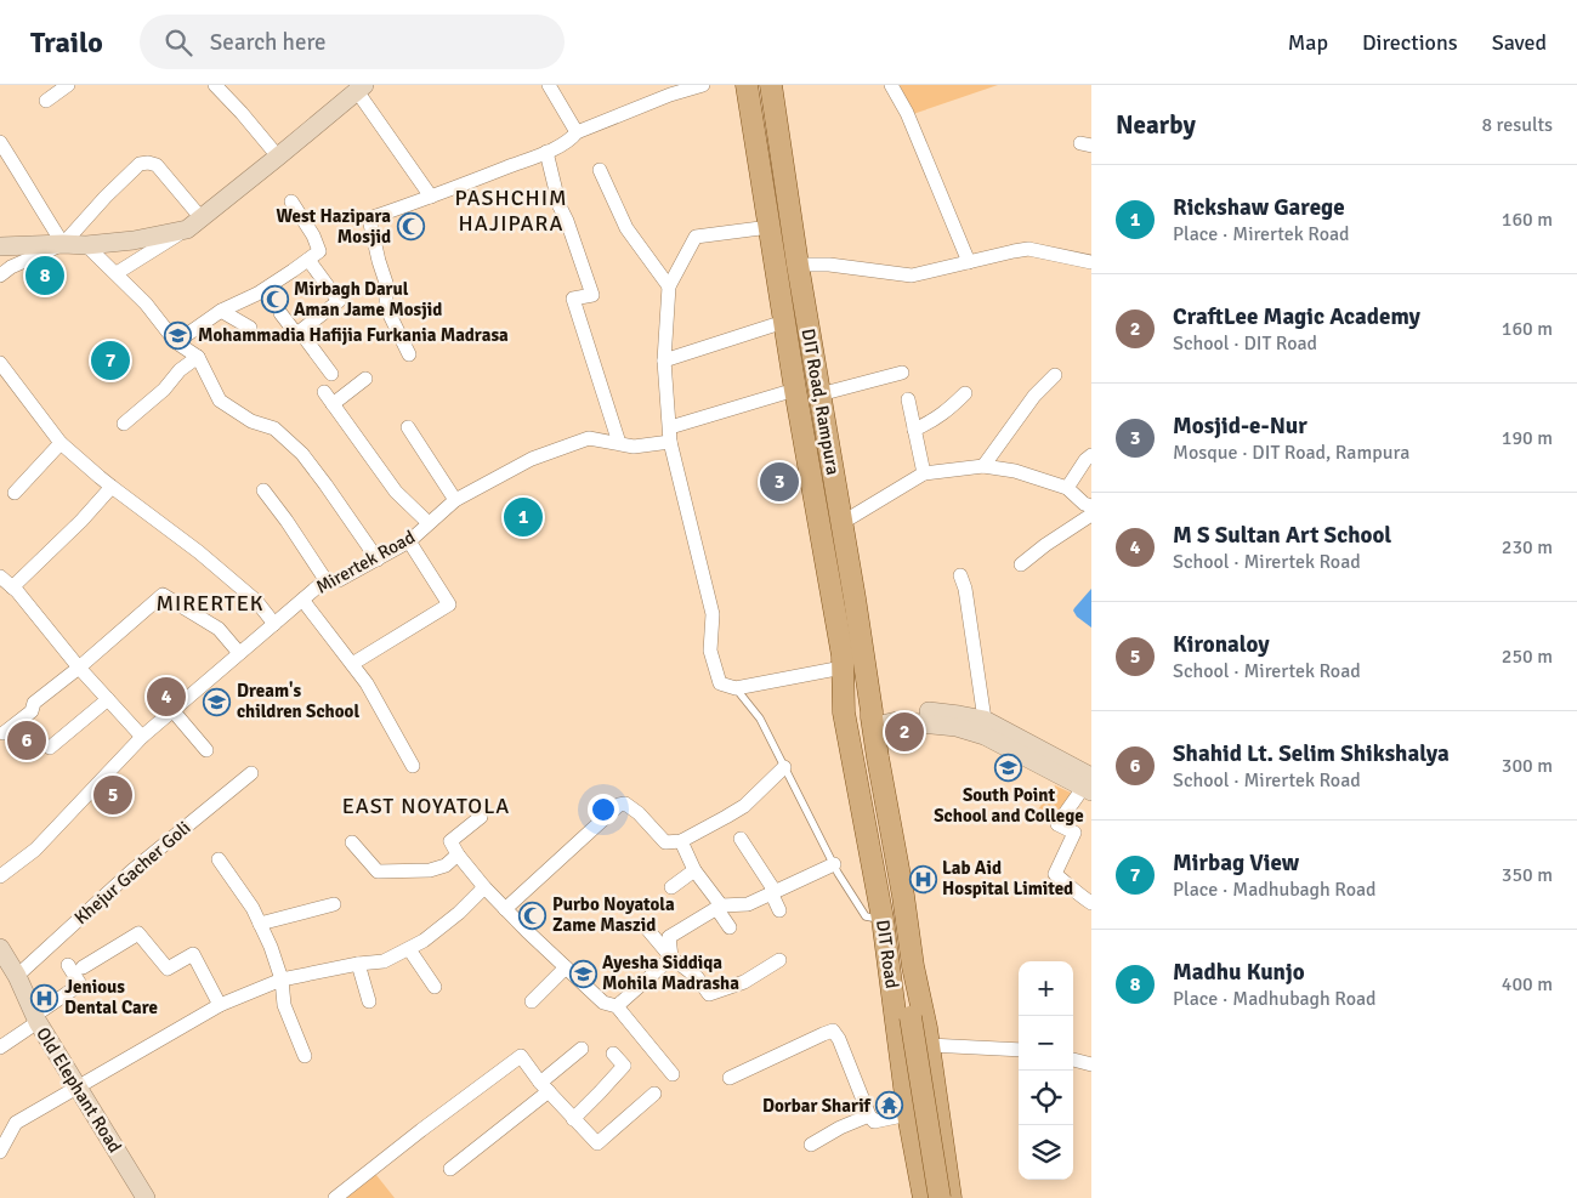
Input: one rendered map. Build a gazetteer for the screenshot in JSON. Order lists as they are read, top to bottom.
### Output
{
  "streets": {
    "main road": ["DIT Road, Rampura", "DIT Road"],
    "street": ["Mirertek Road", "Khejur Gacher Goli", "Old Elephant Road"]
  },
  "crossings": [
    ["DIT Road, Rampura", "Mirertek Road"],
    ["DIT Road, Rampura", "DIT Road"],
    ["Khejur Gacher Goli", "Old Elephant Road"]
  ],
  "districts": ["PASHCHIM HAJIPARA", "MIRERTEK", "EAST NOYATOLA"],
  "places": {
    "mosque": ["West Hazipara Mosjid", "Mirbagh Darul Aman Jame Mosjid", "Purbo Noyatola Zame Maszid"],
    "school or university": [
      "Mohammadia Hafijia Furkania Madrasa",
      "Dream's children School",
      "South Point School and College",
      "Ayesha Siddiqa Mohila Madrasha"
    ],
    "hospital": ["Lab Aid Hospital Limited", "Jenious Dental Care"],
    "temple": ["Dorbar Sharif"]
  },
  "page": {
    "header": "Trailo",
    "search": "Search here",
    "nav": ["Map", "Directions", "Saved"],
    "heading": ["Nearby", "8 results"],
    "list": [
      {
        "mark": "1",
        "name": "Rickshaw Garege",
        "note": "Place · Mirertek Road",
        "value": "160 m"
      },
      {
        "mark": "2",
        "name": "CraftLee Magic Academy",
        "note": "School · DIT Road",
        "value": "160 m"
      },
      {
        "mark": "3",
        "name": "Mosjid-e-Nur",
        "note": "Mosque · DIT Road, Rampura",
        "value": "190 m"
      },
      {
        "mark": "4",
        "name": "M S Sultan Art School",
        "note": "School · Mirertek Road",
        "value": "230 m"
      },
      {
        "mark": "5",
        "name": "Kironaloy",
        "note": "School · Mirertek Road",
        "value": "250 m"
      },
      {
        "mark": "6",
        "name": "Shahid Lt. Selim Shikshalya",
        "note": "School · Mirertek Road",
        "value": "300 m"
      },
      {
        "mark": "7",
        "name": "Mirbag View",
        "note": "Place · Madhubagh Road",
        "value": "350 m"
      },
      {
        "mark": "8",
        "name": "Madhu Kunjo",
        "note": "Place · Madhubagh Road",
        "value": "400 m"
      }
    ],
    "pins": [
      "8",
      "7",
      "3",
      "1",
      "4",
      "2",
      "6",
      "5"
    ],
    "map_buttons": ["+", "−"]
  }
}
